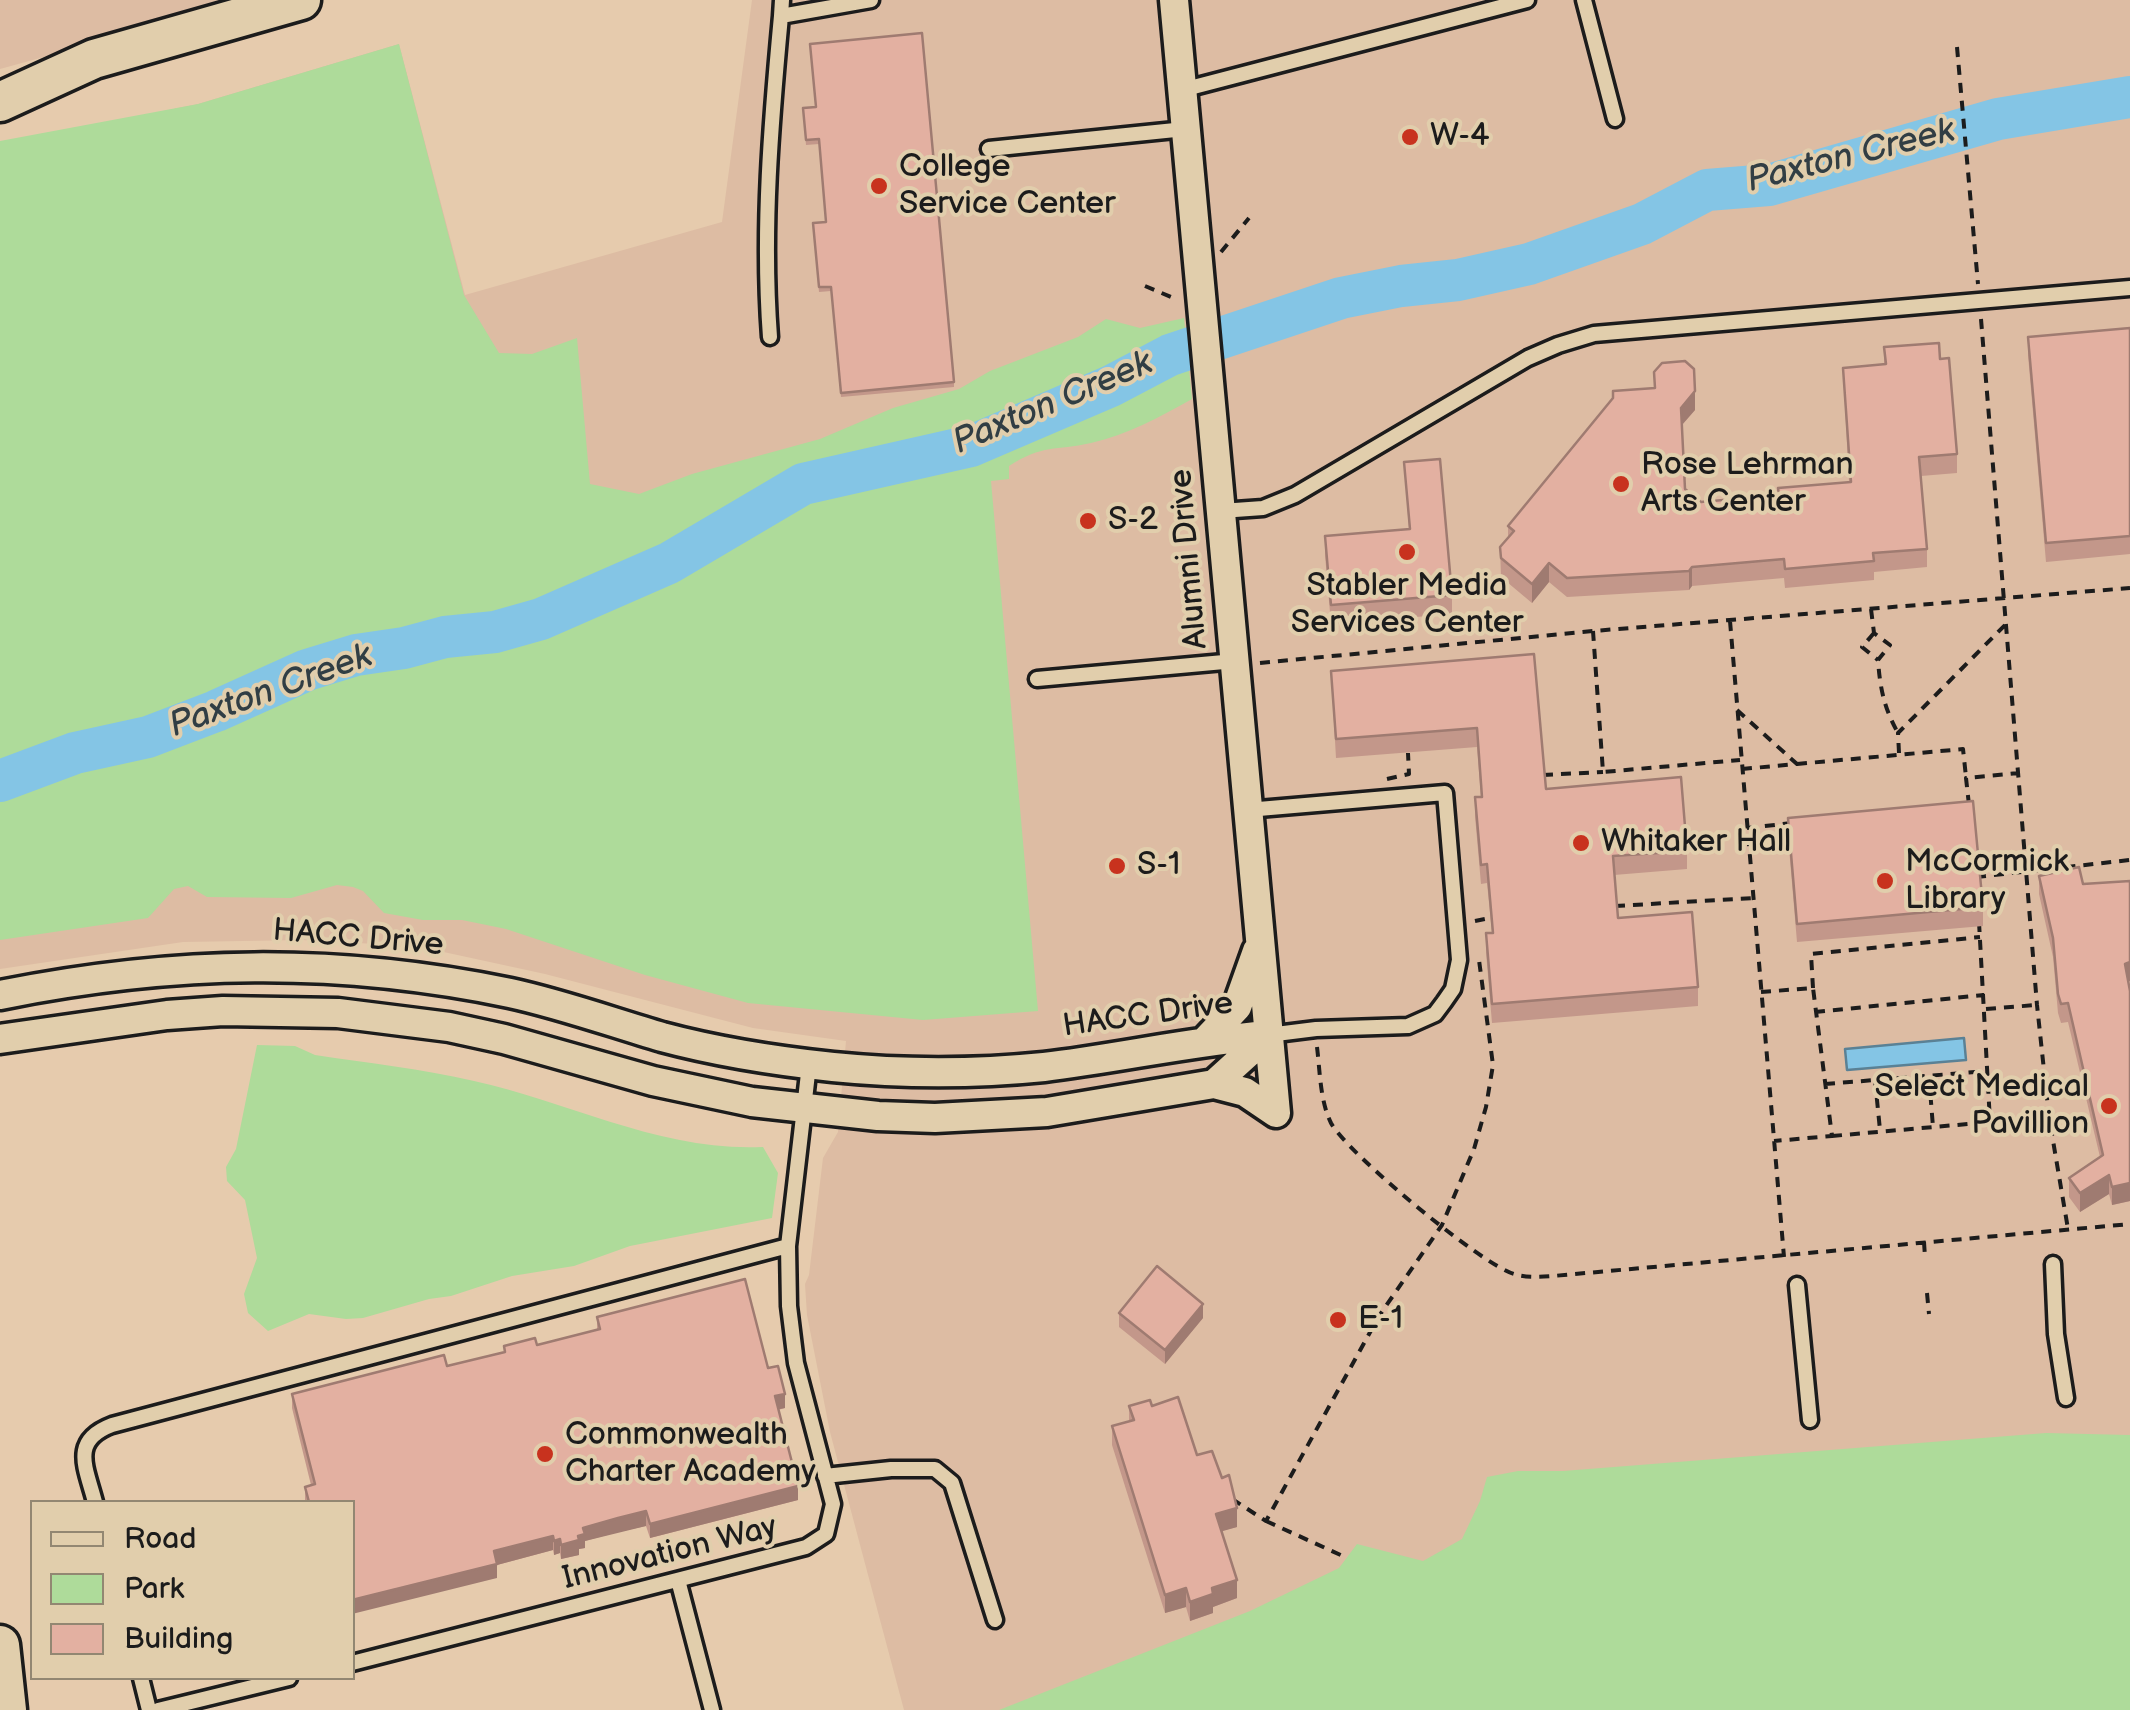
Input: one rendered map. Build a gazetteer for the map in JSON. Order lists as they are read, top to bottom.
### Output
{
  "streets": {
    "street": ["Alumni Drive", "HACC Drive"],
    "lane": ["Innovation Way"]
  },
  "crossings": [
    ["Alumni Drive", "HACC Drive"],
    ["HACC Drive", "Innovation Way"]
  ],
  "water": ["Paxton Creek"],
  "places": [
    "W-4",
    "College Service Center",
    "Rose Lehrman Arts Center",
    "S-2",
    "Stabler Media Services Center",
    "Whitaker Hall",
    "S-1",
    "McCormick Library",
    "Select Medical Pavillion",
    "E-1",
    "Commonwealth Charter Academy"
  ],
  "legend": ["Road", "Park", "Building"]
}
